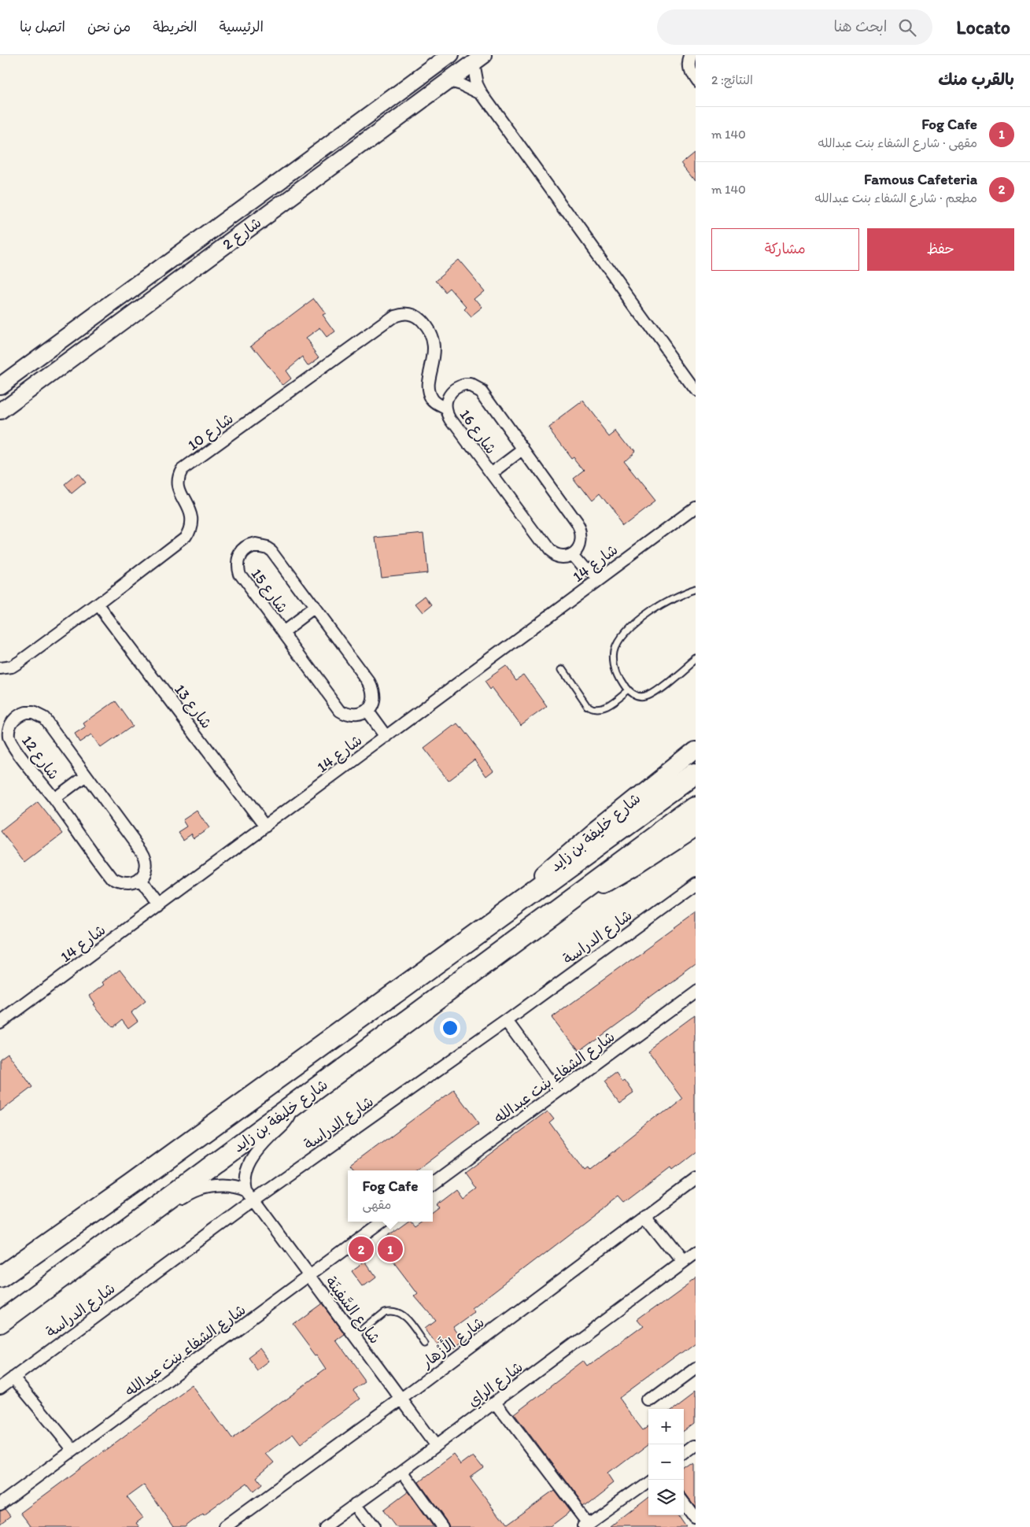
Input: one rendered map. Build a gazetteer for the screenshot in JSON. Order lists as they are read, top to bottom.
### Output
{
  "streets": {
    "highway": ["شارع خليفة بن زايد"],
    "street": [
      "شارع 2",
      "شارع 10",
      "شارع 16",
      "شارع 14",
      "شارع 15",
      "شارع 13",
      "شارع 12",
      "شارع الدراسة",
      "شارع الشفاء بنت عبدالله",
      "شارع السَّفِينَة",
      "شارع الأَزْهار",
      "شارع الراي"
    ]
  },
  "crossings": [
    ["شارع 10", "شارع 16"],
    ["شارع 10", "شارع 13"],
    ["شارع 14", "شارع 13"],
    ["شارع الدراسة", "شارع السَّفِينَة"],
    ["شارع الشفاء بنت عبدالله", "شارع السَّفِينَة"],
    ["شارع السَّفِينَة", "شارع الأَزْهار"],
    ["شارع السَّفِينَة", "شارع الراي"]
  ],
  "page": {
    "header": "Locato",
    "search": "ابحث هنا",
    "nav": [
      "الرئيسية",
      "الخريطة",
      "من نحن",
      "اتصل بنا"
    ],
    "heading": ["بالقرب منك", "النتائج: 2"],
    "list": [
      {
        "mark": "1",
        "name": "Fog Cafe",
        "note": "مقهى · شارع الشفاء بنت عبدالله",
        "value": "140 m"
      },
      {
        "mark": "2",
        "name": "Famous Cafeteria",
        "note": "مطعم · شارع الشفاء بنت عبدالله",
        "value": "140 m"
      }
    ],
    "buttons": ["حفظ", "مشاركة"],
    "popup": ["Fog Cafe", "مقهى"],
    "pins": ["1", "2"],
    "map_buttons": ["+", "−"]
  }
}
